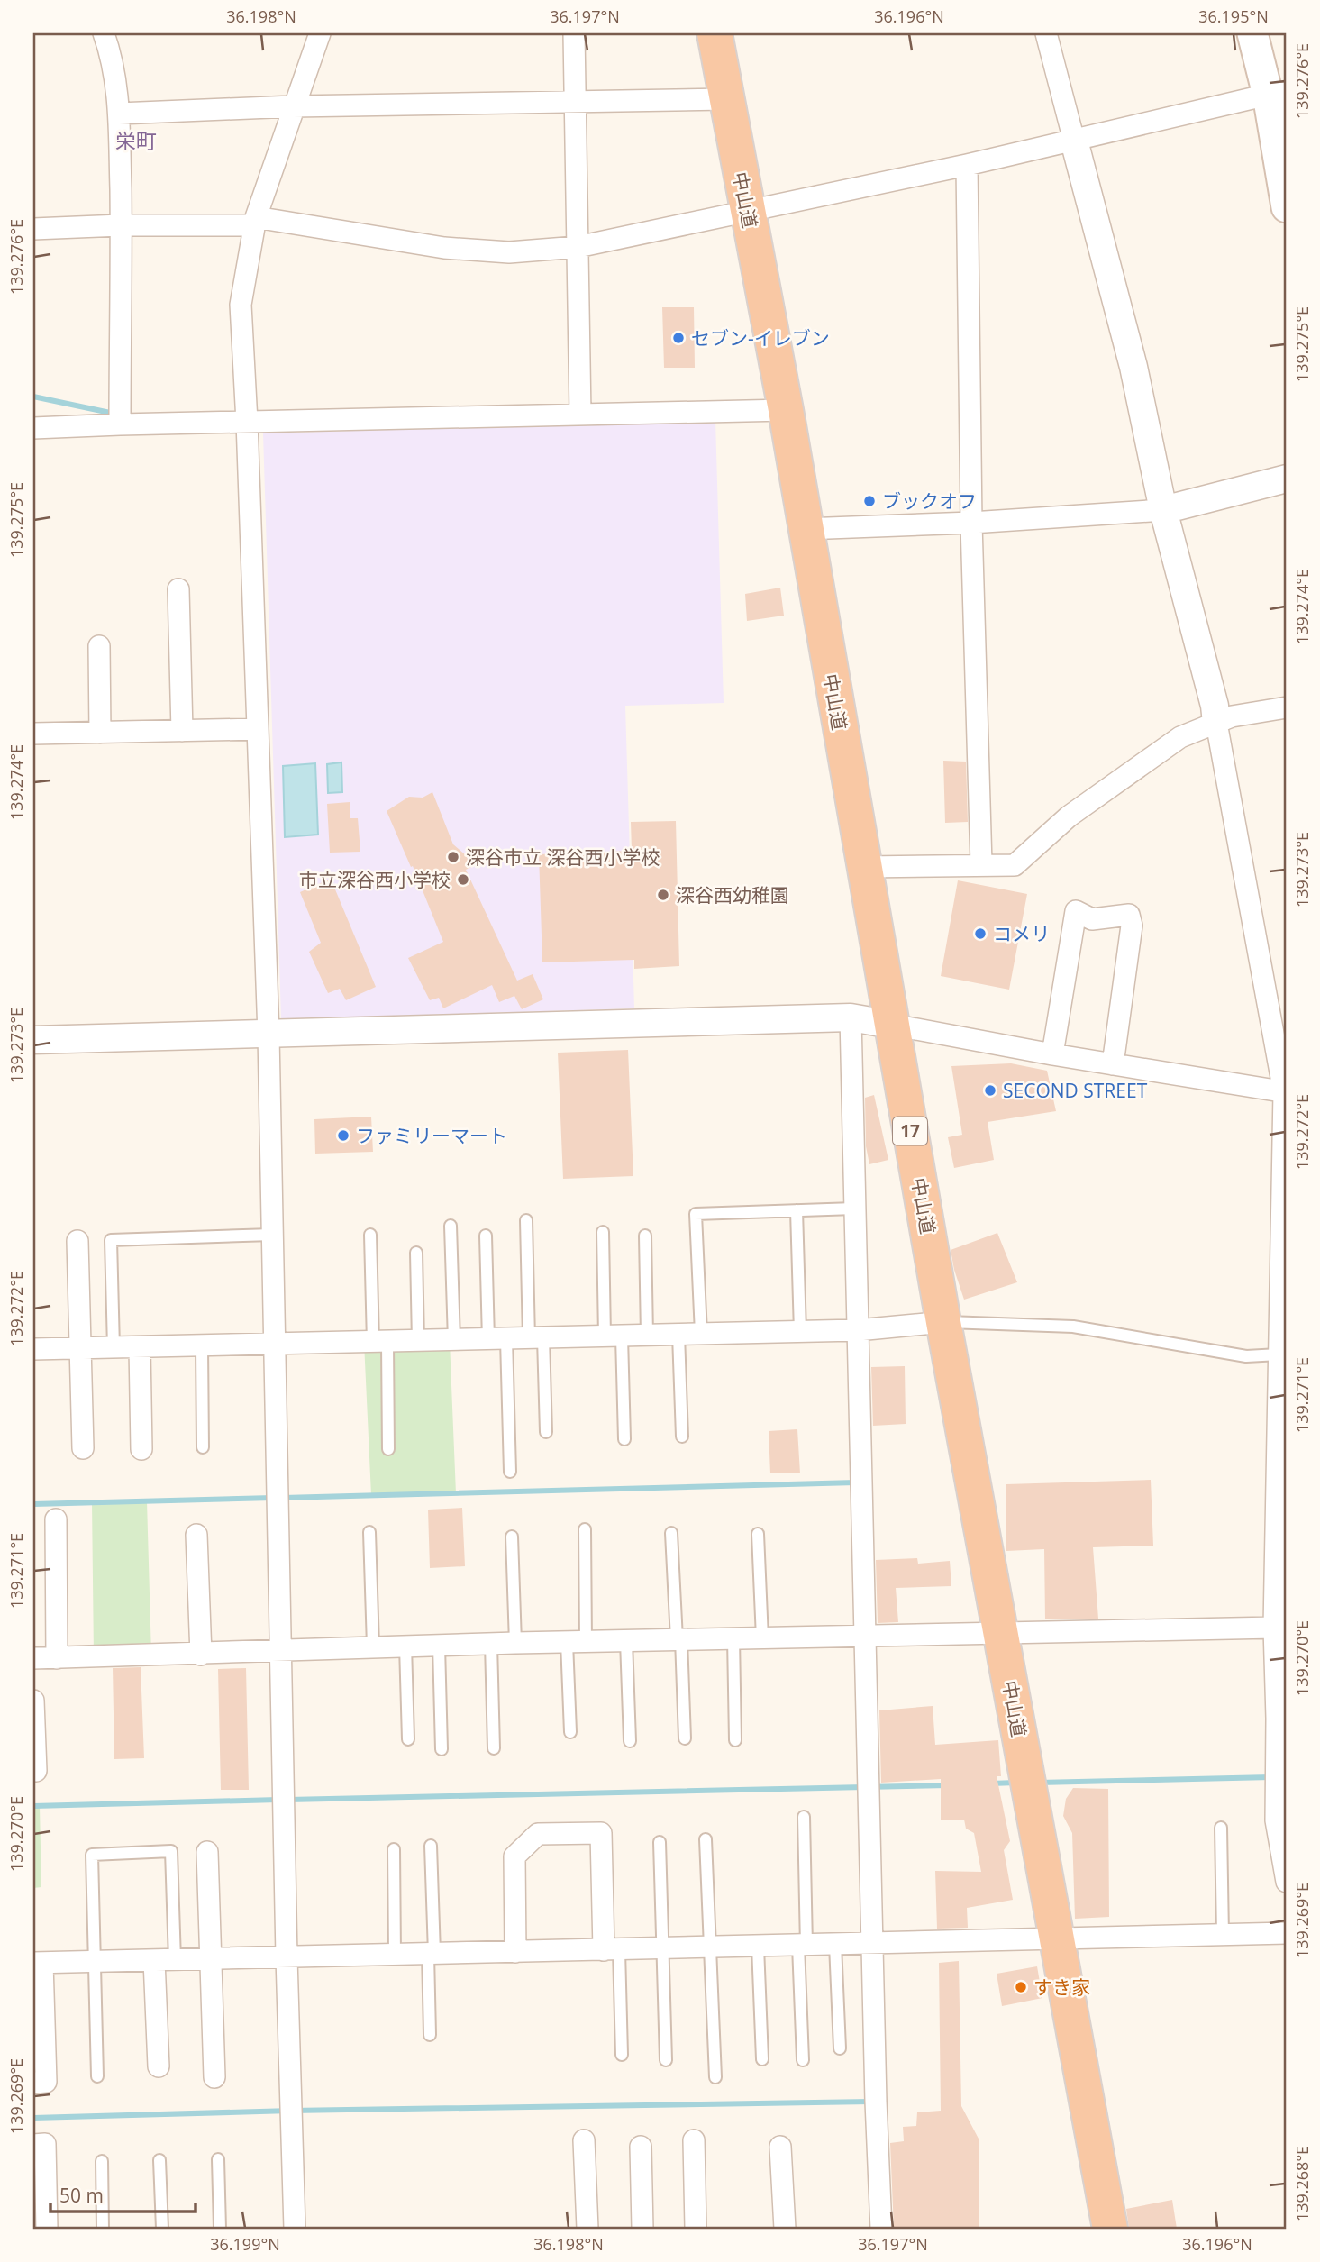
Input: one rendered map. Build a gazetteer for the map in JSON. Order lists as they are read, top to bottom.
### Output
{
  "streets": {
    "highway": ["中山道", "17"]
  },
  "districts": ["栄町"],
  "places": [
    "セブン-イレブン",
    "ブックオフ",
    "深谷市立 深谷西小学校",
    "市立深谷西小学校",
    "深谷西幼稚園",
    "コメリ",
    "SECOND STREET",
    "ファミリーマート",
    "すき家"
  ],
  "scale_bar": "50 m",
  "coordinates": [
    "36.198°N",
    "36.197°N",
    "36.196°N",
    "36.195°N",
    "139.276°E",
    "139.275°E",
    "139.274°E",
    "139.273°E",
    "139.272°E",
    "139.271°E",
    "139.270°E",
    "139.269°E",
    "139.268°E",
    "36.199°N"
  ]
}
